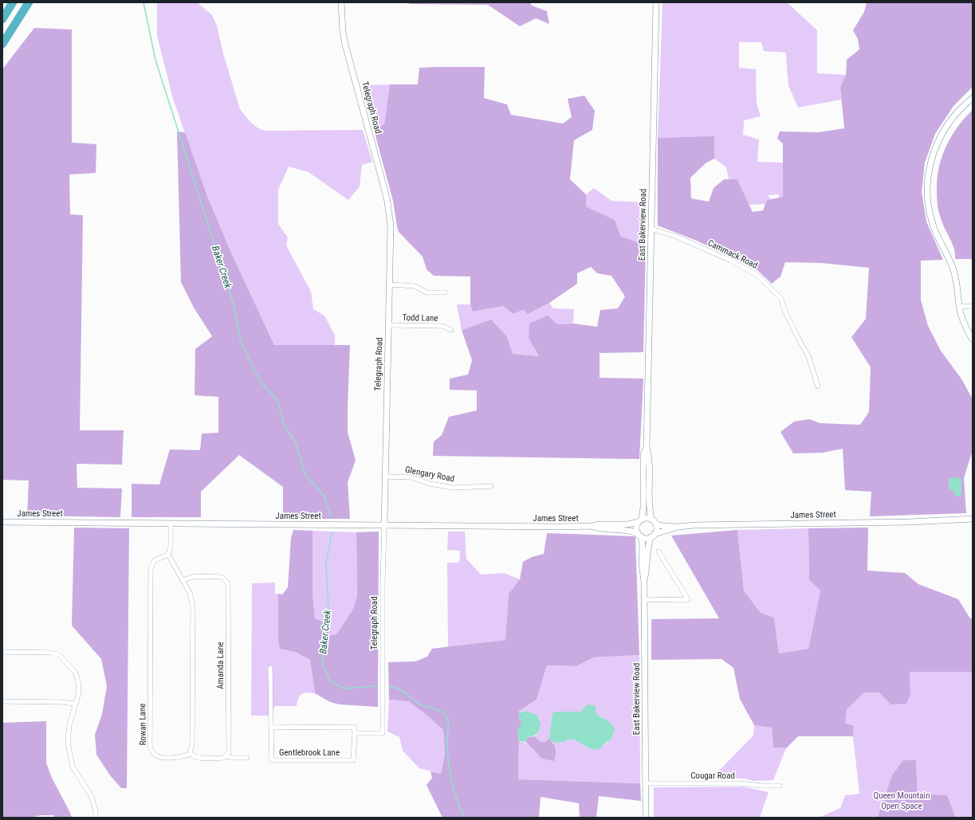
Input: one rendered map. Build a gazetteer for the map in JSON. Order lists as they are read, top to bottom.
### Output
{
  "streets": {
    "main road": ["Telegraph Road", "East Bakerview Road", "James Street"],
    "street": [
      "Cammack Road",
      "Todd Lane",
      "Glengary Road",
      "Amanda Lane",
      "Rowan Lane",
      "Gentlebrook Lane",
      "Cougar Road"
    ]
  },
  "crossings": [
    ["Telegraph Road", "Todd Lane"],
    ["Telegraph Road", "Glengary Road"],
    ["Telegraph Road", "James Street"],
    ["Telegraph Road", "Gentlebrook Lane"],
    ["East Bakerview Road", "Cammack Road"],
    ["East Bakerview Road", "James Street"],
    ["East Bakerview Road", "Cougar Road"]
  ],
  "water": ["Baker Creek"],
  "parks": ["Queen Mountain Open Space"]
}
